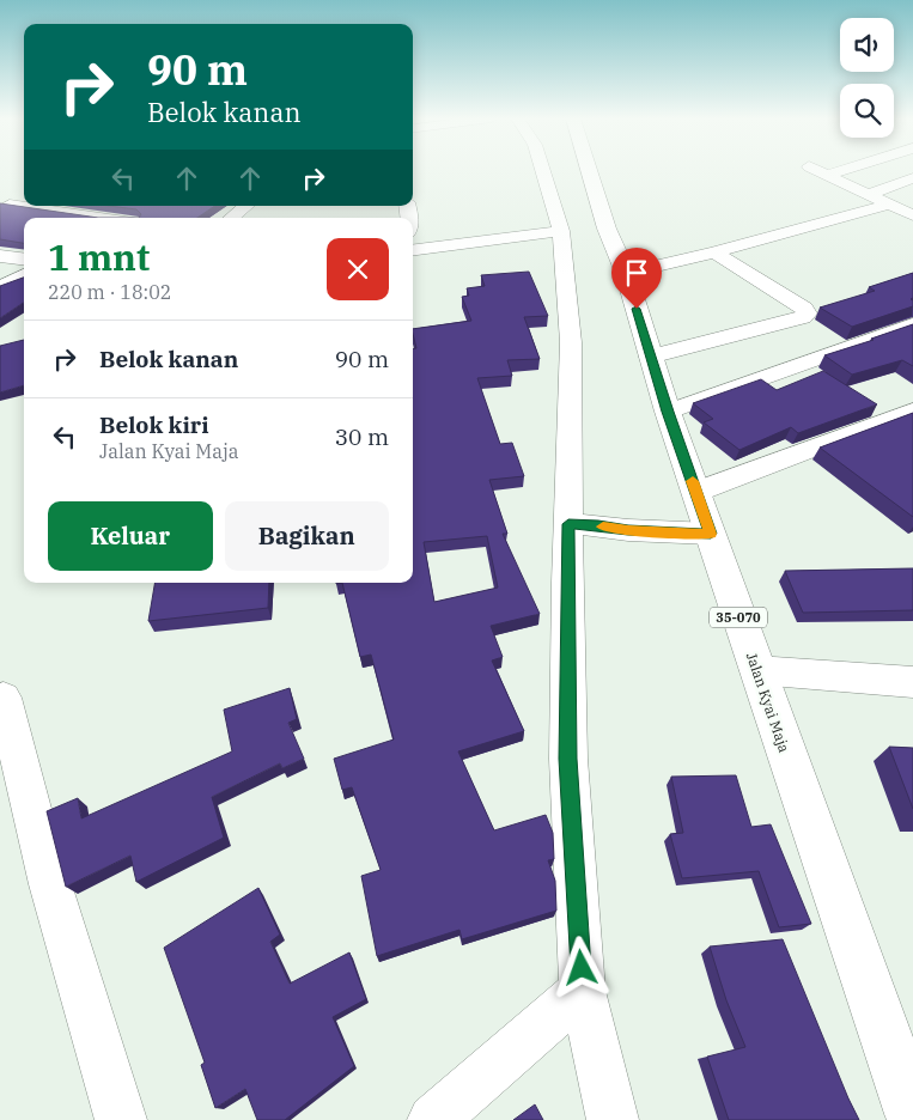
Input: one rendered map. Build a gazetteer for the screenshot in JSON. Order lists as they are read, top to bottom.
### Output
{
  "streets": {
    "main road": ["35-070", "Jalan Kyai Maja"]
  },
  "page": {
    "turn": ["90 m", "Belok kanan"],
    "heading": ["1 mnt", "220 m · 18:02"],
    "list": [
      {
        "name": "Belok kanan",
        "value": "90 m"
      },
      {
        "name": "Belok kiri",
        "note": "Jalan Kyai Maja",
        "value": "30 m"
      }
    ],
    "buttons": ["Keluar", "Bagikan"]
  }
}
